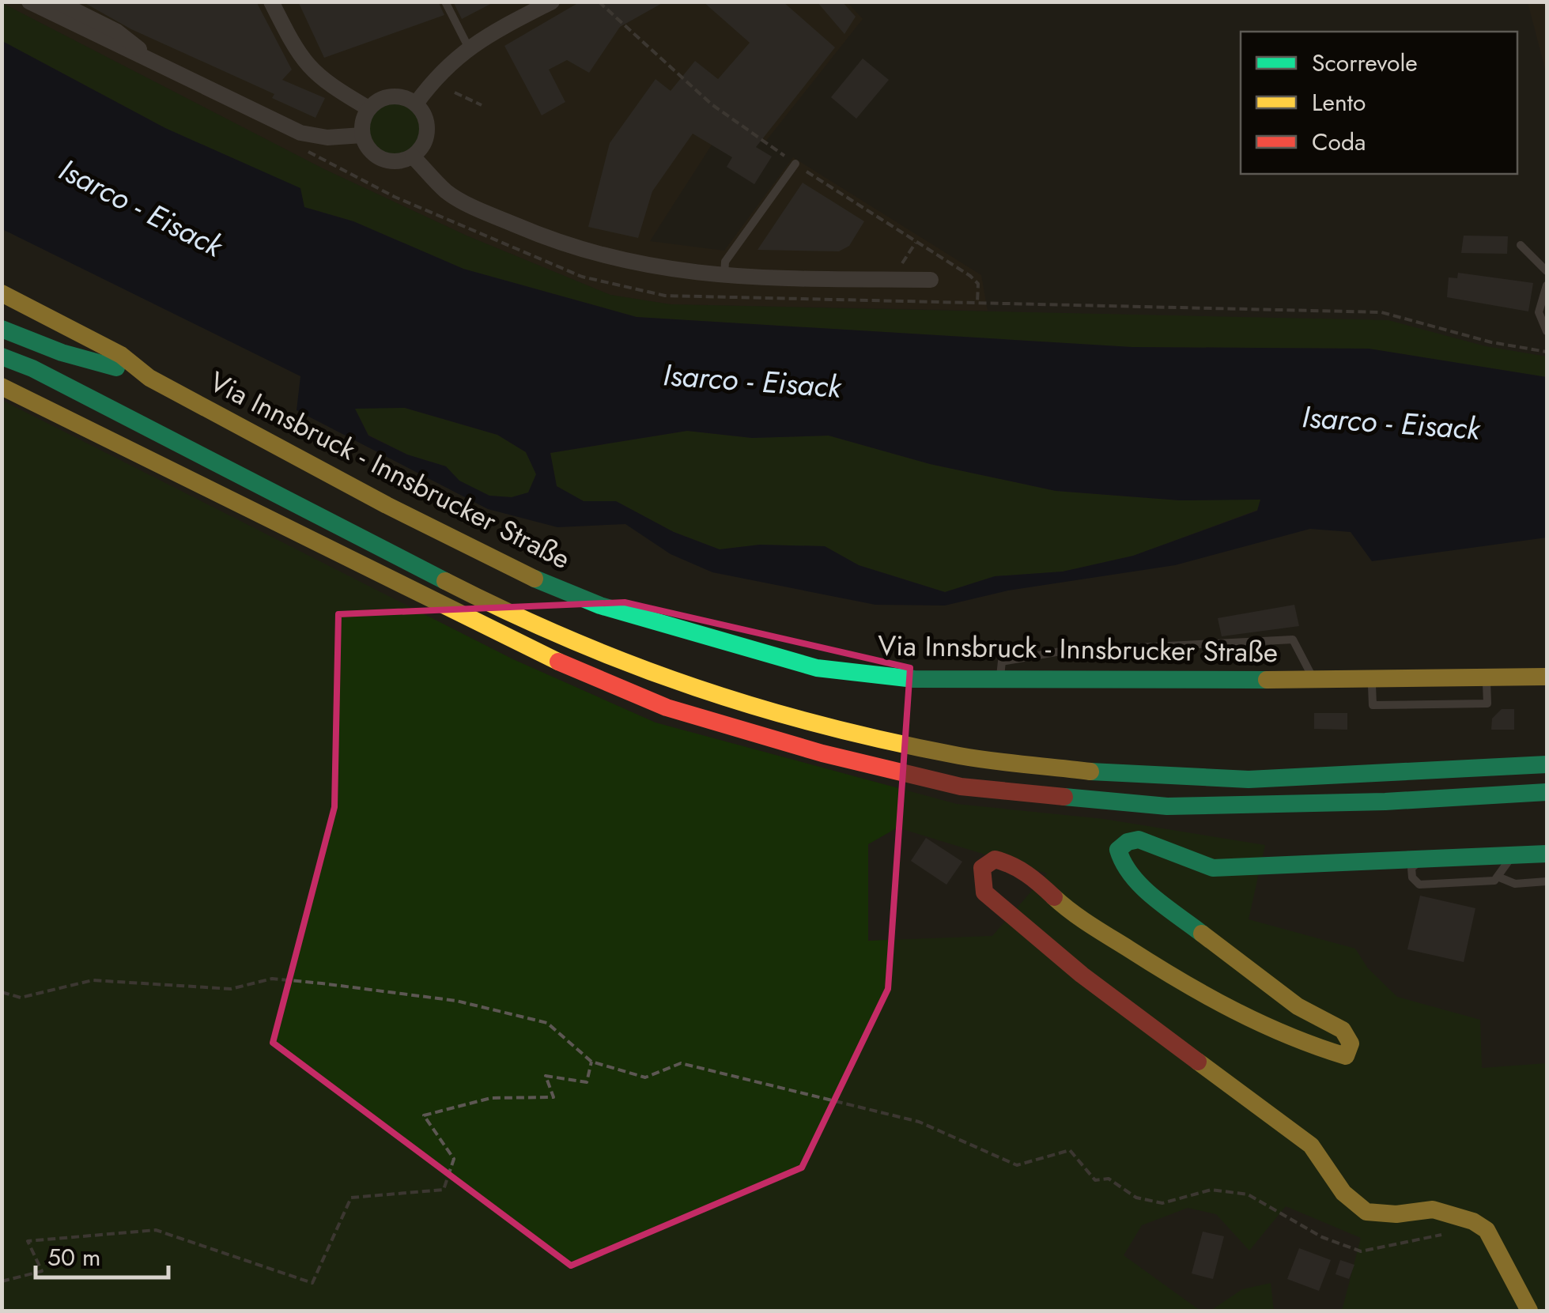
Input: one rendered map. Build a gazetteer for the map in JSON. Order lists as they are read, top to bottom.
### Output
{
  "streets": {
    "main road": ["Via Innsbruck - Innsbrucker Straße"]
  },
  "water": ["Isarco - Eisack"],
  "legend": ["Scorrevole", "Lento", "Coda"],
  "scale_bar": "50 m"
}
